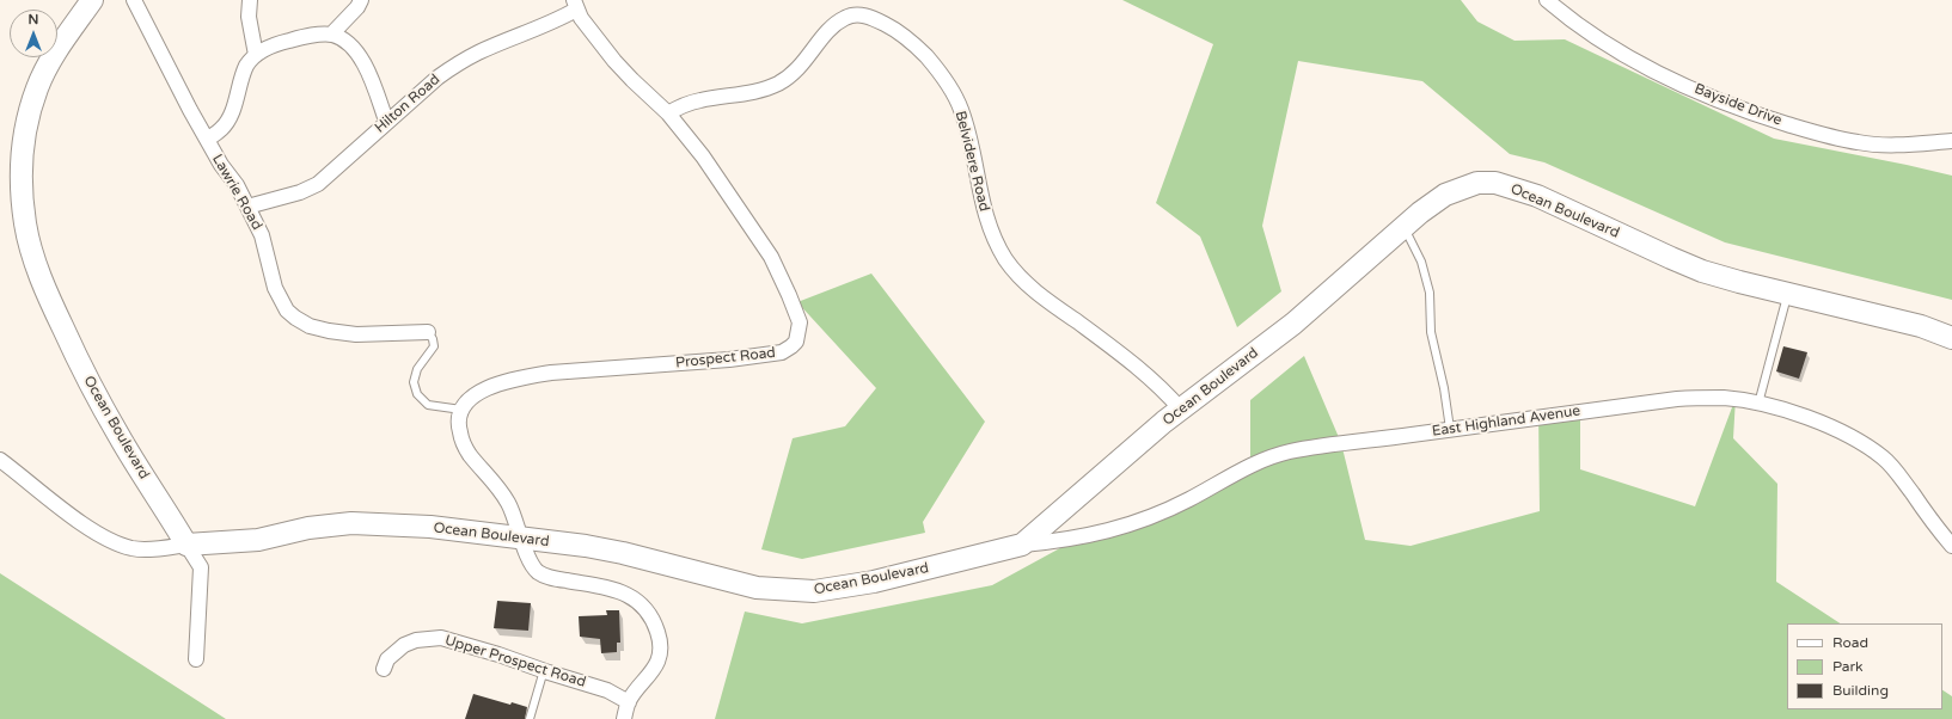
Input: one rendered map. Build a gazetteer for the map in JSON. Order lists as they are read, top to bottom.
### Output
{
  "streets": {
    "street": [
      "Hilton Road",
      "Bayside Drive",
      "Belvidere Road",
      "Lawrie Road",
      "Ocean Boulevard",
      "Prospect Road",
      "East Highland Avenue",
      "Upper Prospect Road"
    ]
  },
  "crossings": [
    ["Hilton Road", "Lawrie Road"],
    ["Hilton Road", "Prospect Road"],
    ["Belvidere Road", "Ocean Boulevard"],
    ["Belvidere Road", "Prospect Road"],
    ["Ocean Boulevard", "East Highland Avenue"]
  ],
  "legend": ["Road", "Park", "Building"],
  "north": "top"
}
